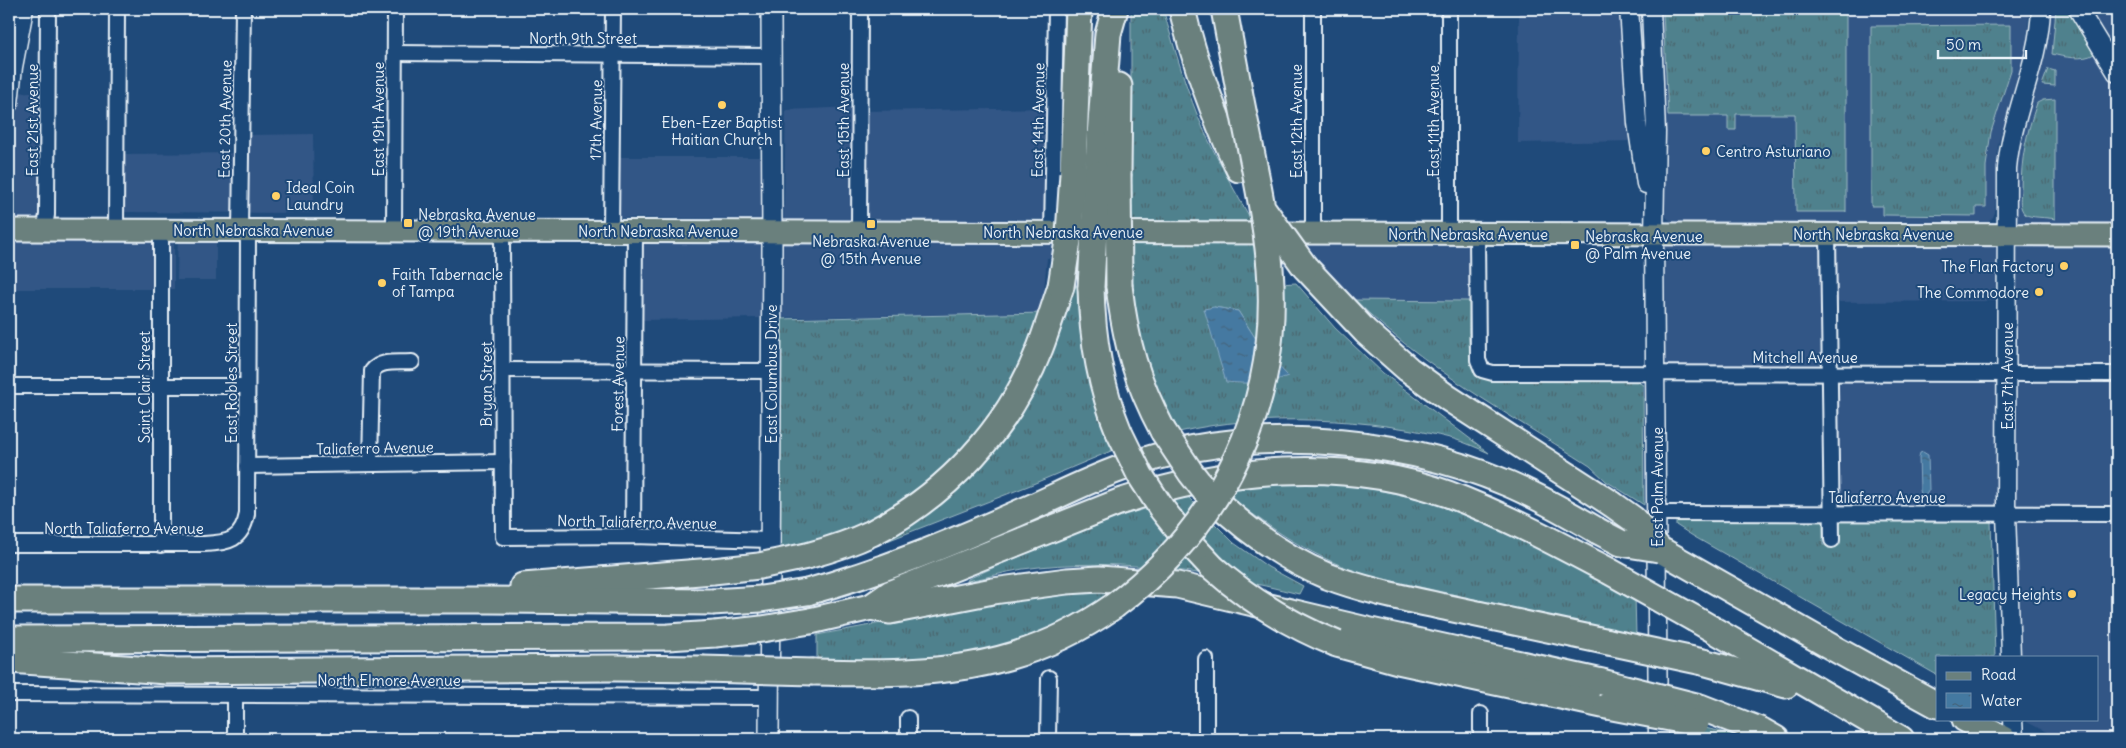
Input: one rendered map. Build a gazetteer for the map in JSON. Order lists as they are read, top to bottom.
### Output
{
  "streets": {
    "main road": ["North Nebraska Avenue", "East Columbus Drive"],
    "street": [
      "North 9th Street",
      "East 20th Avenue",
      "East 19th Avenue",
      "East 21st Avenue",
      "17th Avenue",
      "East 15th Avenue",
      "East 14th Avenue",
      "East 12th Avenue",
      "East 11th Avenue",
      "Mitchell Avenue",
      "East 7th Avenue",
      "East Robles Street",
      "Bryan Street",
      "Forest Avenue",
      "Saint Clair Street",
      "Taliaferro Avenue",
      "East Palm Avenue",
      "North Taliaferro Avenue",
      "North Elmore Avenue"
    ]
  },
  "crossings": [
    ["North 9th Street", "East 19th Avenue"],
    ["North 9th Street", "17th Avenue"],
    ["North 9th Street", "East Columbus Drive"],
    ["East 20th Avenue", "North Nebraska Avenue"],
    ["East 20th Avenue", "East Robles Street"],
    ["East 19th Avenue", "North Nebraska Avenue"],
    ["East 21st Avenue", "North Nebraska Avenue"],
    ["17th Avenue", "North Nebraska Avenue"],
    ["East 15th Avenue", "North Nebraska Avenue"],
    ["East 14th Avenue", "North Nebraska Avenue"],
    ["East 12th Avenue", "North Nebraska Avenue"],
    ["East 11th Avenue", "North Nebraska Avenue"],
    ["North Nebraska Avenue", "Mitchell Avenue"],
    ["North Nebraska Avenue", "East Columbus Drive"],
    ["North Nebraska Avenue", "East 7th Avenue"],
    ["North Nebraska Avenue", "East Robles Street"],
    ["North Nebraska Avenue", "Bryan Street"],
    ["North Nebraska Avenue", "Forest Avenue"],
    ["North Nebraska Avenue", "Saint Clair Street"],
    ["North Nebraska Avenue", "East Palm Avenue"],
    ["Mitchell Avenue", "East 7th Avenue"],
    ["Mitchell Avenue", "East Palm Avenue"],
    ["East Columbus Drive", "North Taliaferro Avenue"],
    ["East Columbus Drive", "North Elmore Avenue"],
    ["East 7th Avenue", "Taliaferro Avenue"],
    ["East Robles Street", "Taliaferro Avenue"],
    ["East Robles Street", "North Taliaferro Avenue"],
    ["Bryan Street", "Taliaferro Avenue"],
    ["Bryan Street", "North Taliaferro Avenue"],
    ["Forest Avenue", "North Taliaferro Avenue"],
    ["Saint Clair Street", "North Taliaferro Avenue"],
    ["Taliaferro Avenue", "East Palm Avenue"]
  ],
  "places": {
    "other": [
      "Eben-Ezer Baptist Haitian Church",
      "Centro Asturiano",
      "Ideal Coin Laundry",
      "The Flan Factory",
      "Faith Tabernacle of Tampa",
      "The Commodore",
      "Legacy Heights"
    ],
    "transit": ["Nebraska Avenue @ 19th Avenue", "Nebraska Avenue @ 15th Avenue", "Nebraska Avenue @ Palm Avenue"]
  },
  "legend": ["Road", "Water"],
  "scale_bar": "50 m"
}
